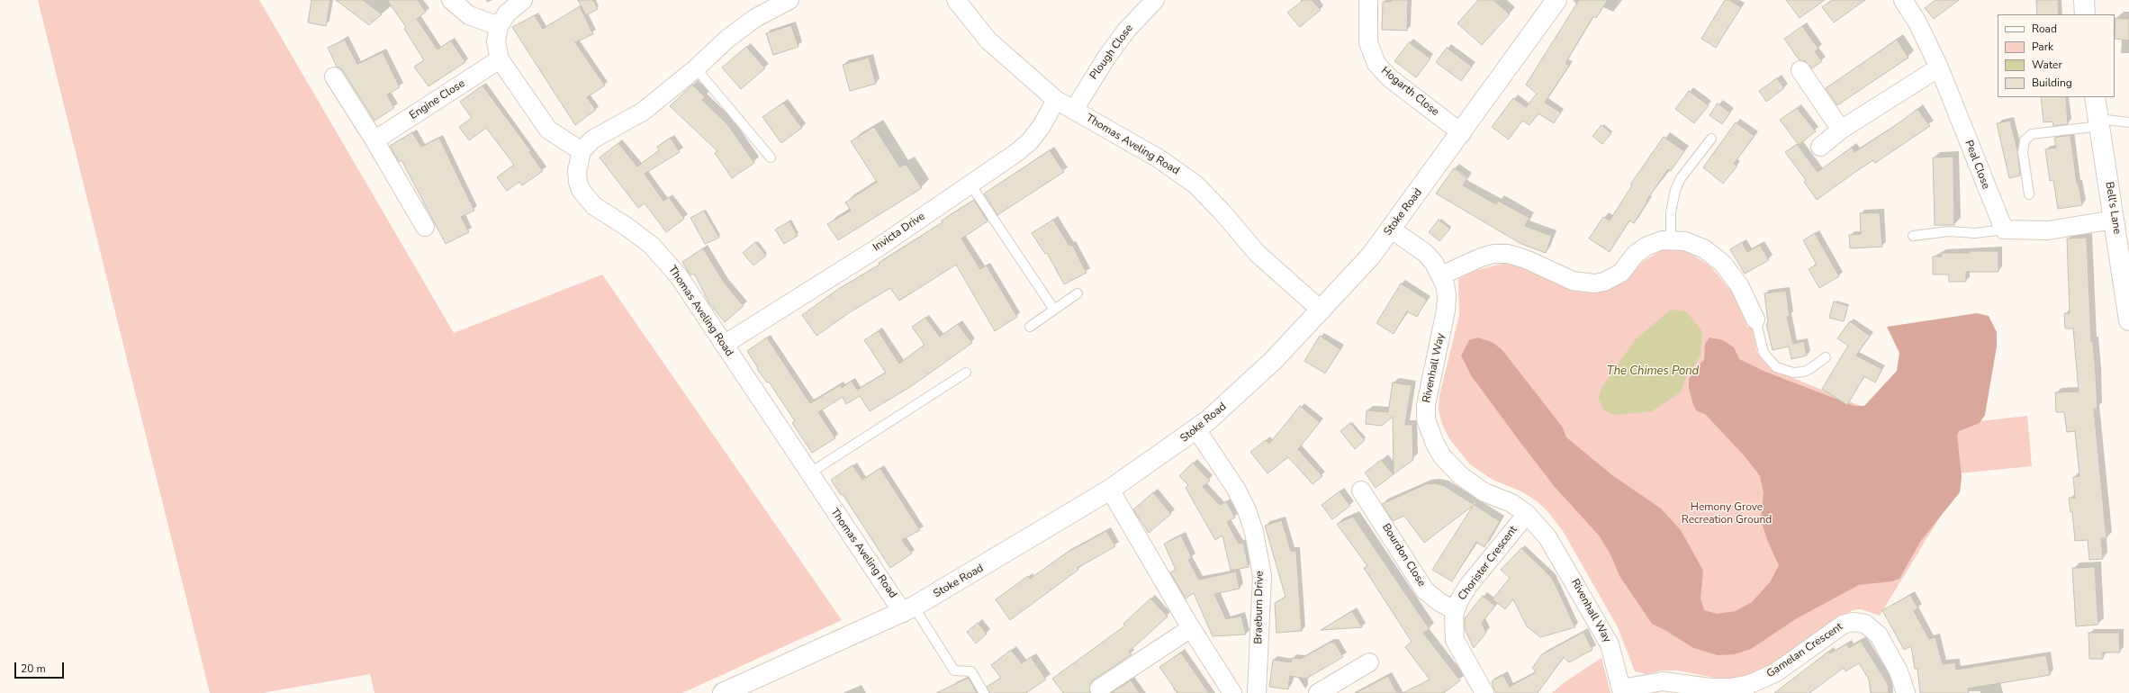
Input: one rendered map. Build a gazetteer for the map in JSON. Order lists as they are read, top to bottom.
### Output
{
  "streets": {
    "street": [
      "Plough Close",
      "Hogarth Close",
      "Engine Close",
      "Thomas Aveling Road",
      "Peal Close",
      "Bell's Lane",
      "Stoke Road",
      "Invicta Drive",
      "Rivenhall Way",
      "Bourdon Close",
      "Chorister Crescent",
      "Braeburn Drive",
      "Gamelan Crescent"
    ]
  },
  "crossings": [
    ["Plough Close", "Thomas Aveling Road"],
    ["Hogarth Close", "Stoke Road"],
    ["Thomas Aveling Road", "Stoke Road"],
    ["Thomas Aveling Road", "Invicta Drive"],
    ["Stoke Road", "Rivenhall Way"],
    ["Stoke Road", "Braeburn Drive"],
    ["Rivenhall Way", "Chorister Crescent"],
    ["Rivenhall Way", "Gamelan Crescent"],
    ["Bourdon Close", "Chorister Crescent"]
  ],
  "water": ["The Chimes Pond"],
  "parks": ["Hemony Grove Recreation Ground"],
  "legend": [
    "Road",
    "Park",
    "Water",
    "Building"
  ],
  "scale_bar": "20 m"
}
